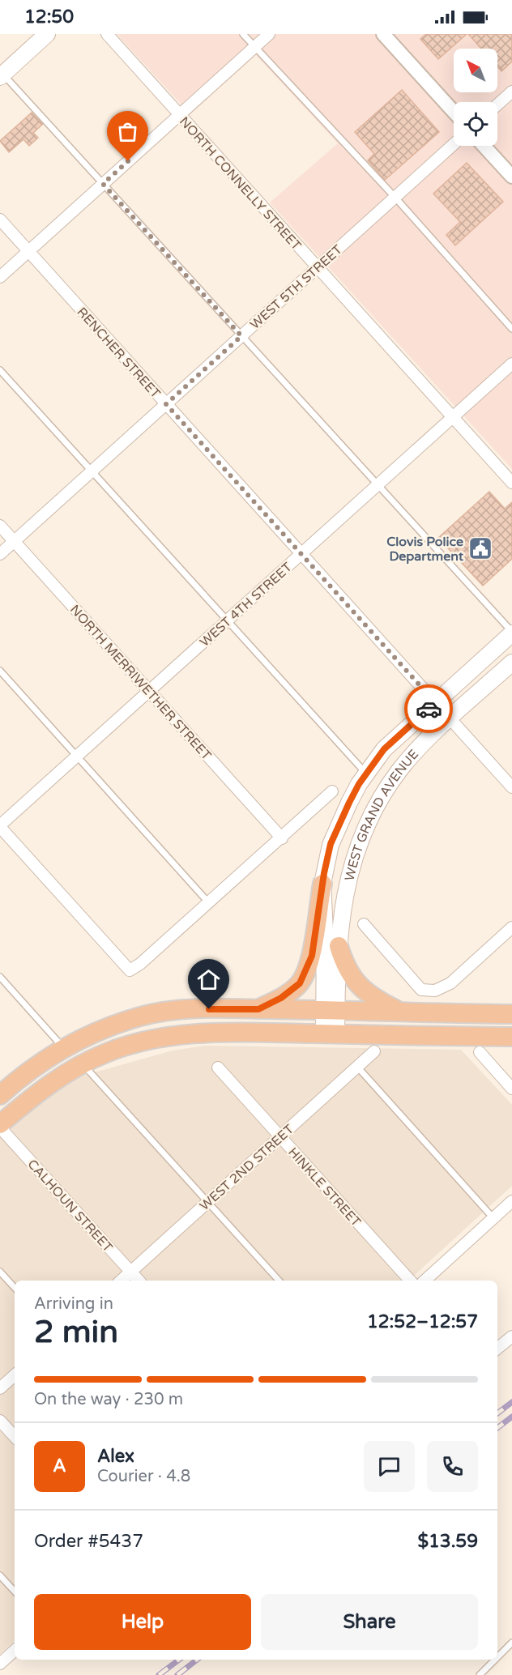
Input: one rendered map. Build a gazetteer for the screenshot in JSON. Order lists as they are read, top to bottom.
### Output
{
  "streets": {
    "main road": ["WEST GRAND AVENUE"],
    "street": [
      "NORTH CONNELLY STREET",
      "WEST 5TH STREET",
      "RENCHER STREET",
      "WEST 4TH STREET",
      "NORTH MERRIWETHER STREET",
      "WEST 2ND STREET",
      "HINKLE STREET",
      "CALHOUN STREET"
    ]
  },
  "crossings": [
    ["NORTH CONNELLY STREET", "WEST 5TH STREET"],
    ["NORTH CONNELLY STREET", "WEST 4TH STREET"],
    ["WEST 5TH STREET", "RENCHER STREET"],
    ["WEST 5TH STREET", "NORTH MERRIWETHER STREET"],
    ["RENCHER STREET", "WEST 4TH STREET"],
    ["RENCHER STREET", "WEST GRAND AVENUE"],
    ["WEST 4TH STREET", "NORTH MERRIWETHER STREET"],
    ["WEST 2ND STREET", "HINKLE STREET"],
    ["WEST 2ND STREET", "CALHOUN STREET"]
  ],
  "places": {
    "public building": ["Clovis Police Department"]
  },
  "north": "top left",
  "page": {
    "status": "12:50",
    "heading": ["2 min", "Arriving in", "12:52–12:57"],
    "panel": [
      "Alex",
      "Courier · 4.8",
      "Order #5437",
      "$13.59"
    ],
    "bar": "On the way · 230 m",
    "round": "A",
    "buttons": ["Help", "Share"]
  }
}
